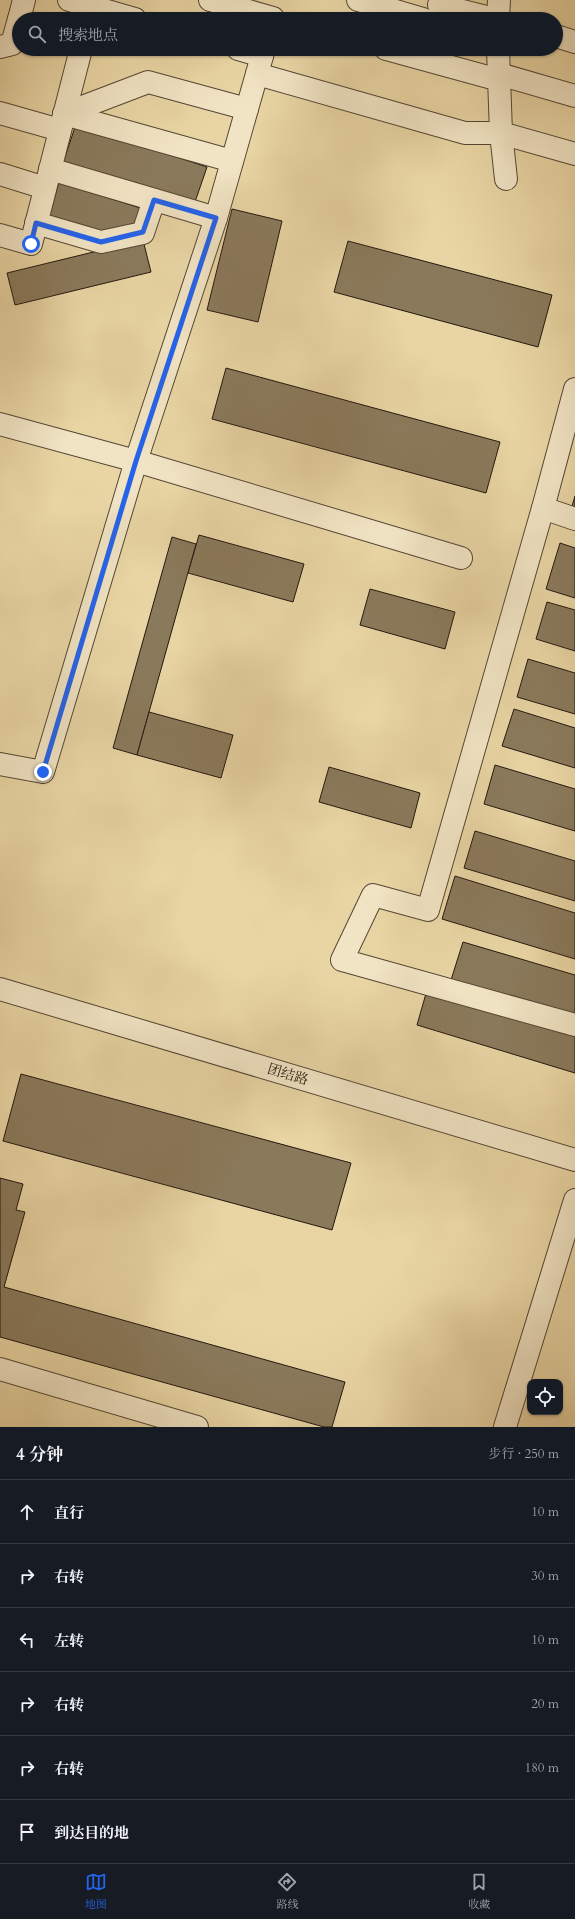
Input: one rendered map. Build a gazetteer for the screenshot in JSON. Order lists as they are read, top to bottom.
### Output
{
  "streets": {
    "street": ["团结路"]
  },
  "page": {
    "search": "搜索地点",
    "heading": ["4 分钟", "步行 · 250 m"],
    "list": [
      ["直行", "10 m"],
      ["右转", "30 m"],
      ["左转", "10 m"],
      ["右转", "20 m"],
      ["右转", "180 m"],
      "到达目的地"
    ],
    "nav": ["地图", "路线", "收藏"]
  }
}
